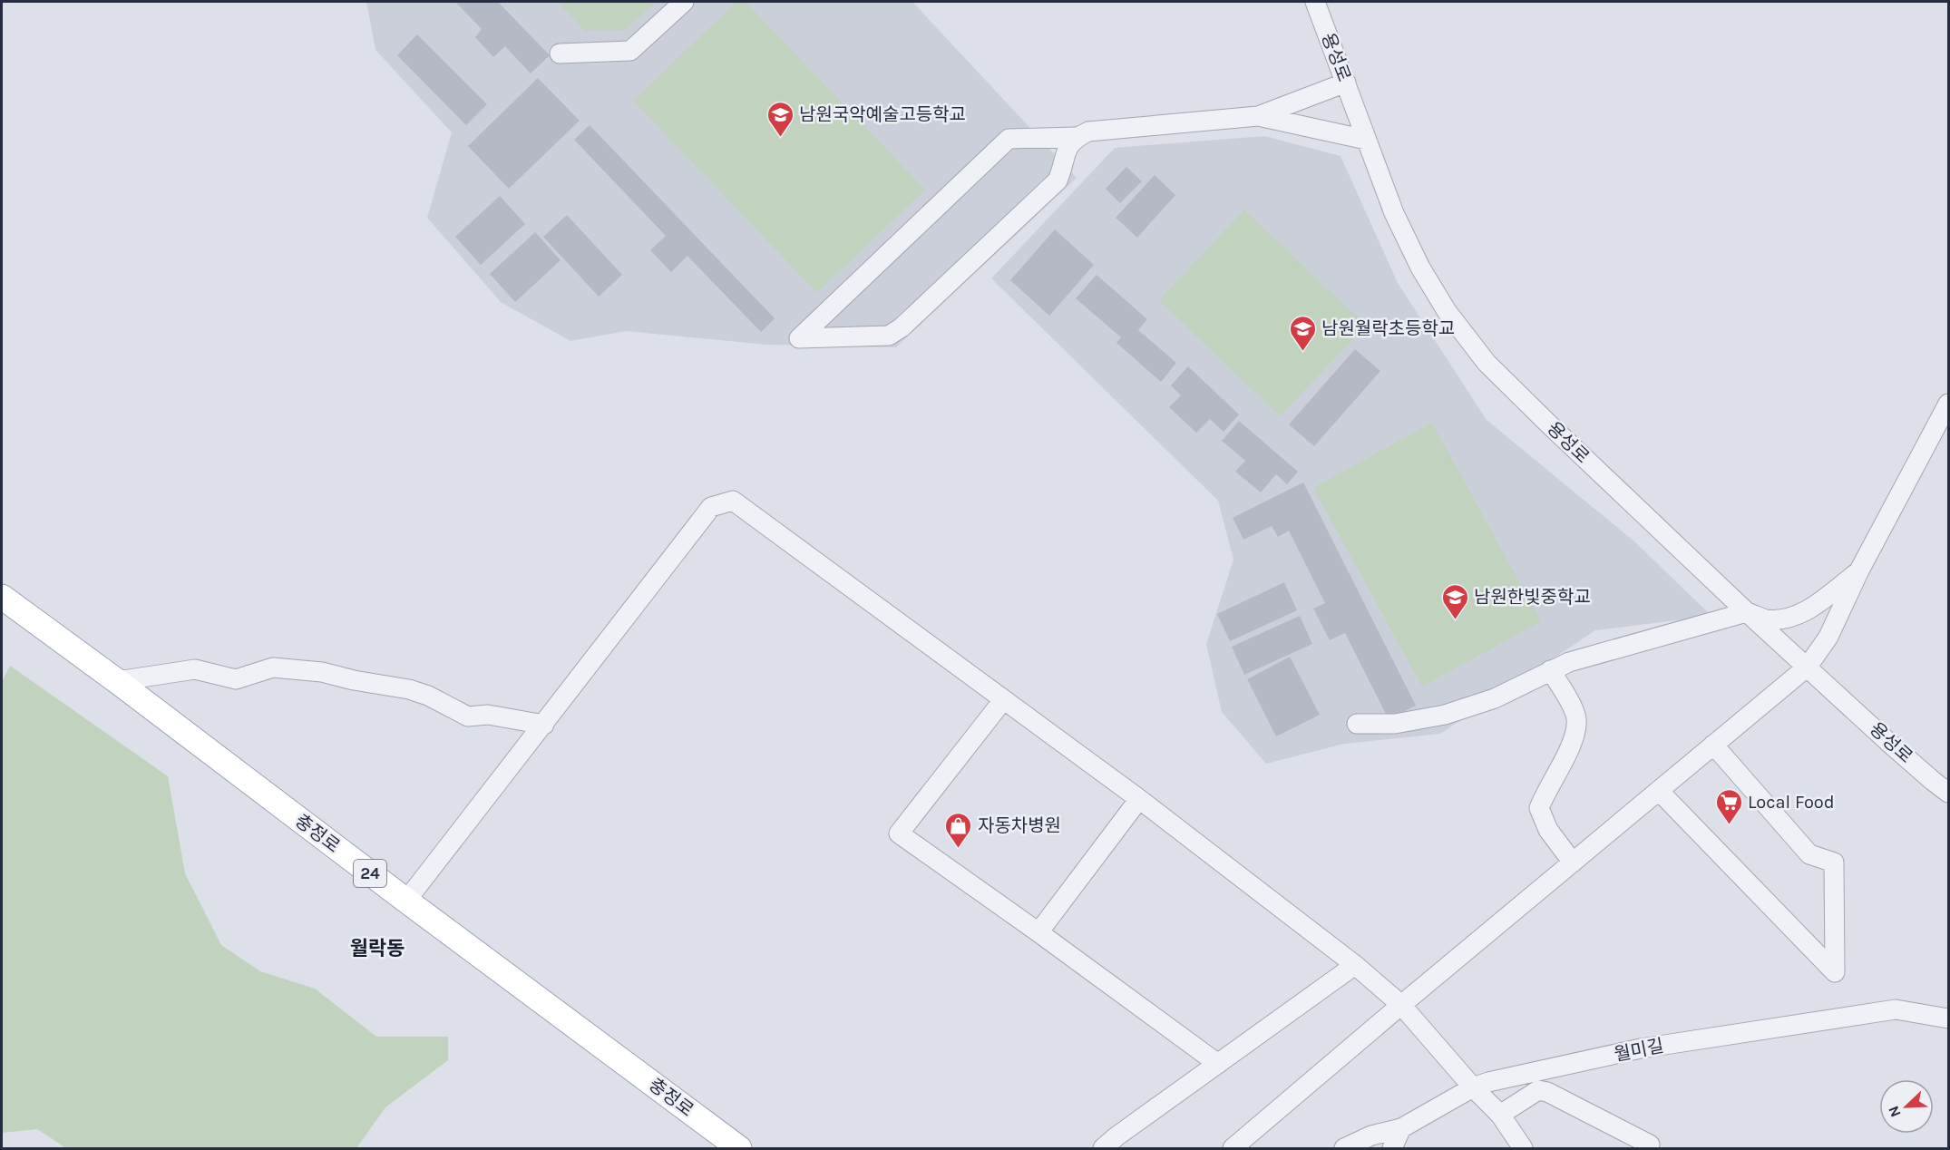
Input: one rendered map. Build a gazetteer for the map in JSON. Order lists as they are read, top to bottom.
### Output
{
  "streets": {
    "main road": ["충정로", "24"],
    "street": ["용성로", "월미길"]
  },
  "districts": ["월락동"],
  "places": {
    "school or university": ["남원국악예술고등학교", "남원월락초등학교", "남원한빛중학교"],
    "supermarket": ["Local Food"],
    "shop": ["자동차병원"]
  },
  "north": "bottom left"
}
